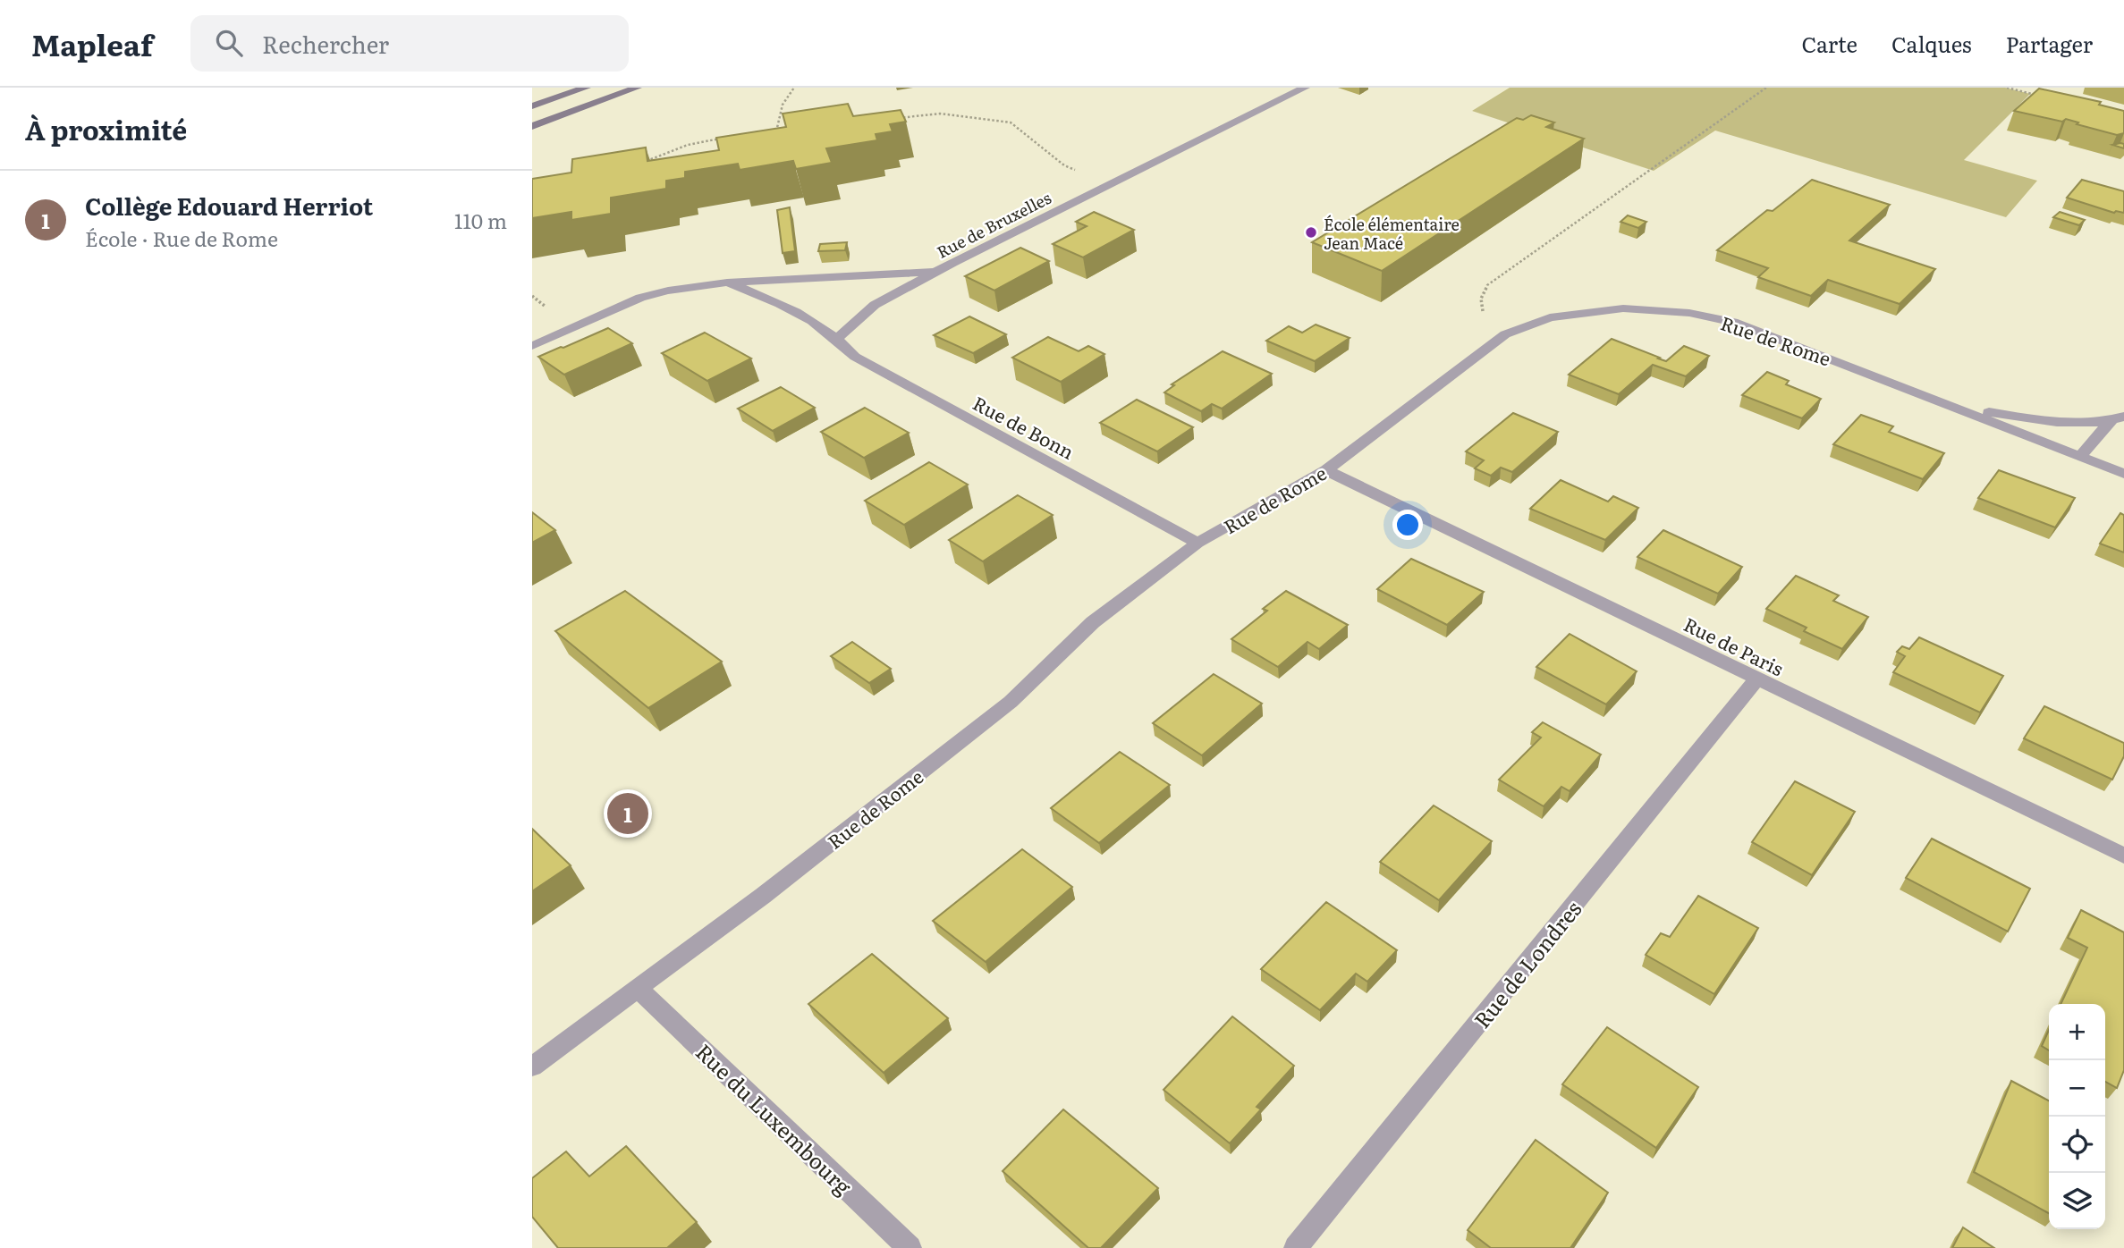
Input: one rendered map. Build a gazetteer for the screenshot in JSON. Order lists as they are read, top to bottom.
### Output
{
  "streets": {
    "street": [
      "Rue de Bruxelles",
      "Rue de Rome",
      "Rue de Bonn",
      "Rue de Paris",
      "Rue de Londres",
      "Rue du Luxembourg"
    ]
  },
  "crossings": [
    ["Rue de Bruxelles", "Rue de Bonn"],
    ["Rue de Rome", "Rue de Bonn"],
    ["Rue de Rome", "Rue de Paris"],
    ["Rue de Rome", "Rue du Luxembourg"],
    ["Rue de Paris", "Rue de Londres"]
  ],
  "places": ["École élémentaire Jean Macé"],
  "page": {
    "header": "Mapleaf",
    "search": "Rechercher",
    "nav": ["Carte", "Calques", "Partager"],
    "heading": "À proximité",
    "list": [
      {
        "mark": "1",
        "name": "Collège Edouard Herriot",
        "note": "École · Rue de Rome",
        "value": "110 m"
      }
    ],
    "pins": "1",
    "map_buttons": ["+", "−"]
  }
}
